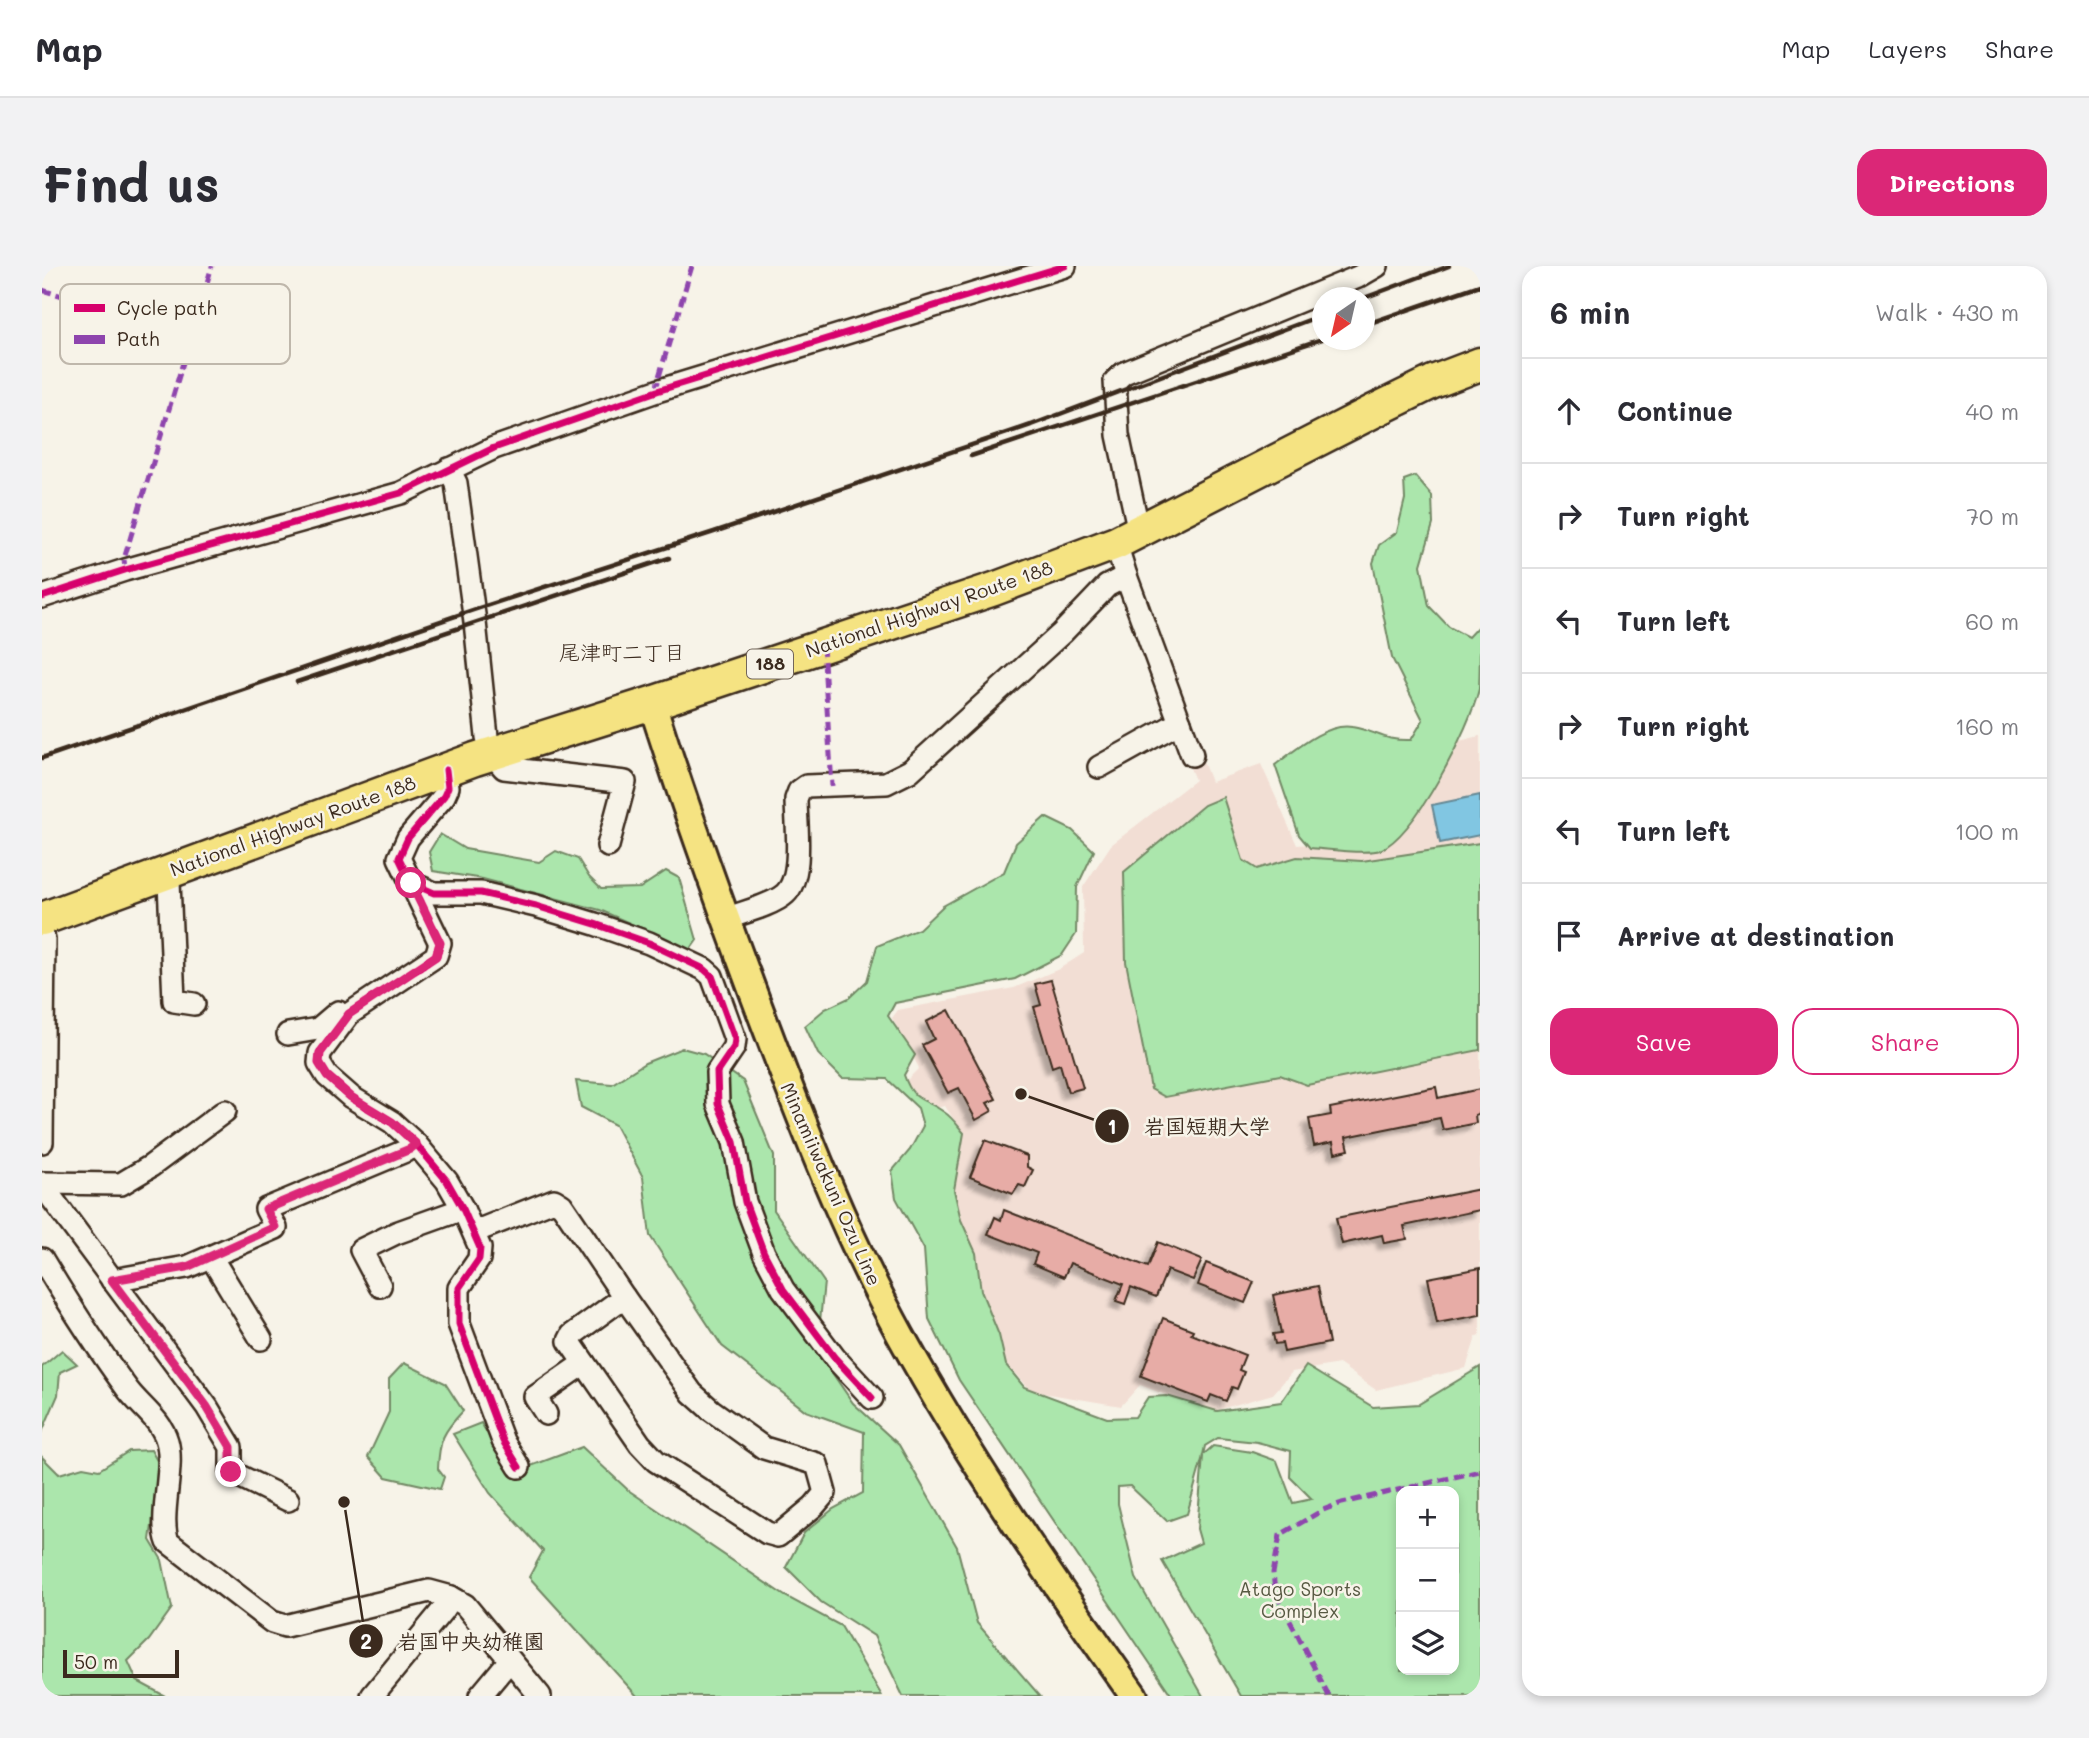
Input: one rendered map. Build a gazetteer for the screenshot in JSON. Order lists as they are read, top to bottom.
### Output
{
  "streets": {
    "highway": ["National Highway Route 188", "188"],
    "main road": ["Minamiiwakuni Ozu Line"]
  },
  "crossings": [
    ["National Highway Route 188", "Minamiiwakuni Ozu Line"]
  ],
  "districts": ["尾津町二丁目"],
  "parks": ["Atago Sports Complex"],
  "places": ["岩国短期大学", "岩国中央幼稚園"],
  "legend": ["Cycle path", "Path"],
  "scale_bar": "50 m",
  "north": "bottom left",
  "page": {
    "header": "Map",
    "nav": ["Map", "Layers", "Share"],
    "buttons": [
      "Directions",
      ["Save", "Share"]
    ],
    "title": "Find us",
    "heading": ["6 min", "Walk · 430 m"],
    "list": [
      ["Continue", "40 m"],
      ["Turn right", "70 m"],
      ["Turn left", "60 m"],
      ["Turn right", "160 m"],
      ["Turn left", "100 m"],
      "Arrive at destination"
    ],
    "map_buttons": ["+", "−"],
    "scale": "50 m"
  }
}
